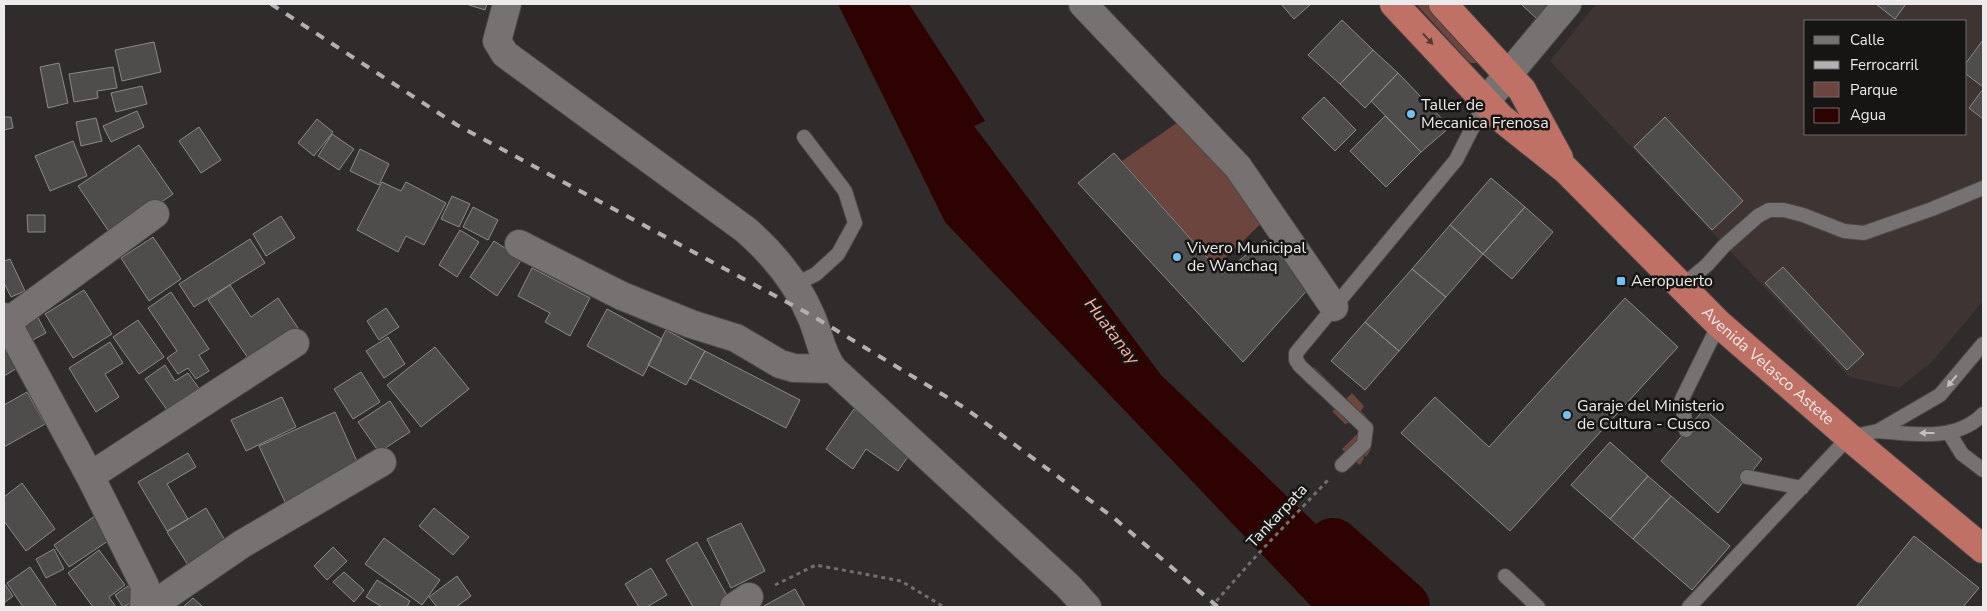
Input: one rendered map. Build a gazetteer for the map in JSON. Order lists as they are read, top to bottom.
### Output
{
  "streets": {
    "highway": ["Avenida Velasco Astete"],
    "path": ["Tankarpata"]
  },
  "water": ["Huatanay"],
  "places": {
    "other": ["Taller de Mecanica Frenosa", "Vivero Municipal de Wanchaq", "Garaje del Ministerio de Cultura - Cusco"],
    "transit": ["Aeropuerto"]
  },
  "legend": [
    "Calle",
    "Ferrocarril",
    "Parque",
    "Agua"
  ]
}
